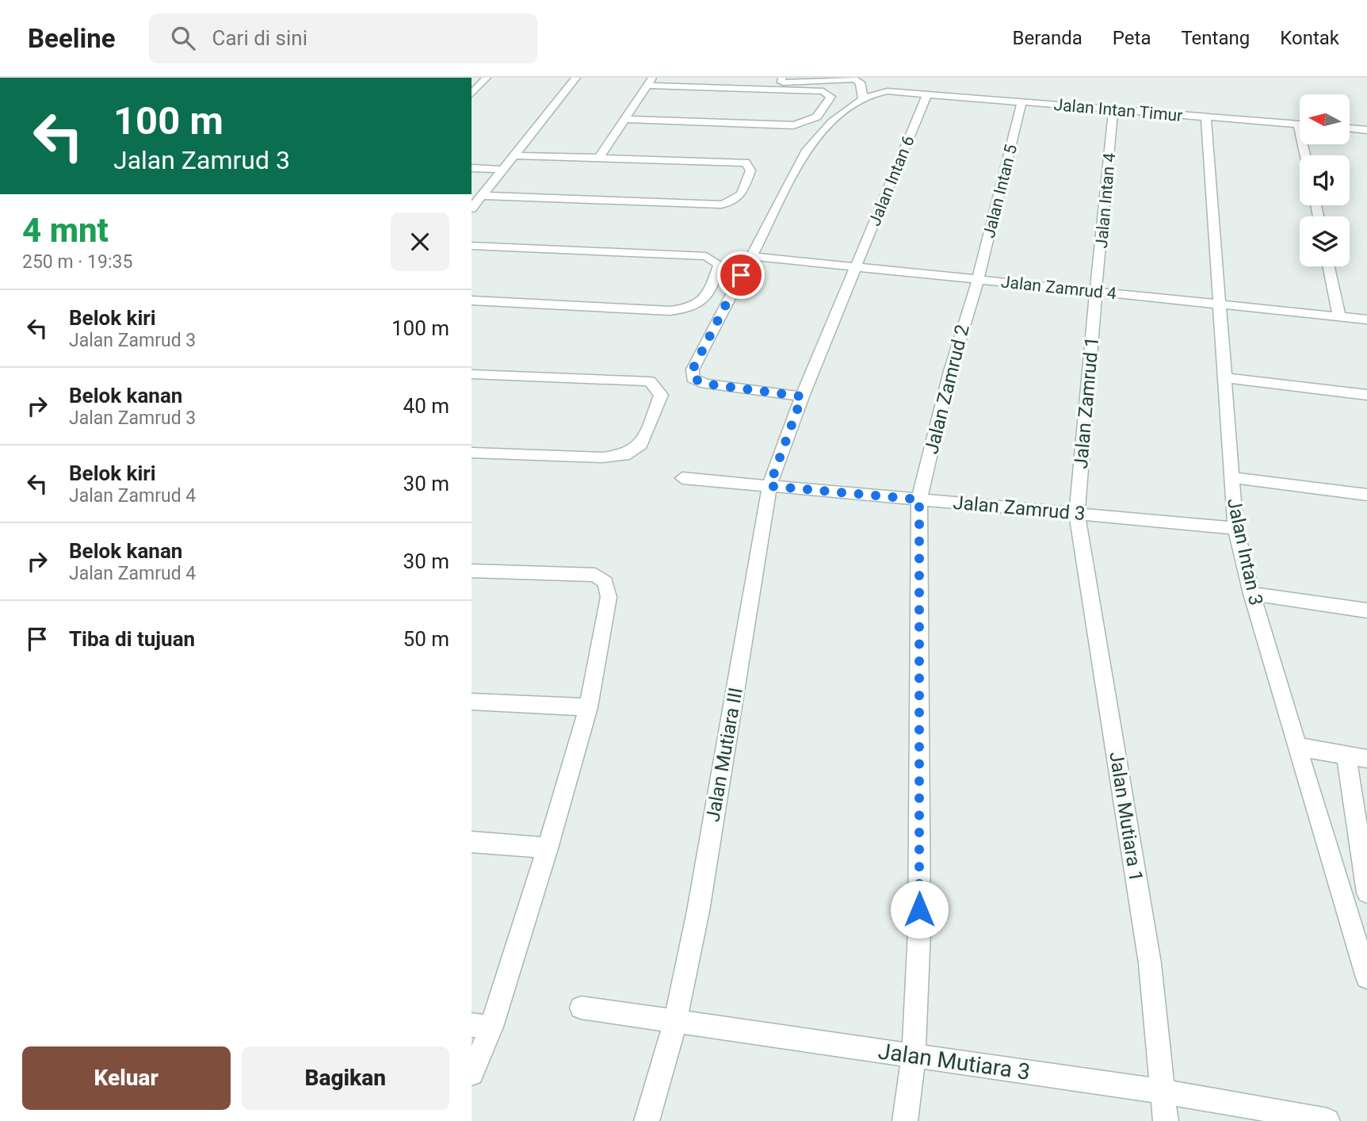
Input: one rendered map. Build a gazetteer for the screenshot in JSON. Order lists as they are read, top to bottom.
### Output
{
  "streets": {
    "street": [
      "Jalan Intan Timur",
      "Jalan Intan 6",
      "Jalan Intan 5",
      "Jalan Intan 4",
      "Jalan Zamrud 4",
      "Jalan Zamrud 2",
      "Jalan Zamrud 1",
      "Jalan Zamrud 3",
      "Jalan Intan 3",
      "Jalan Mutiara III",
      "Jalan Mutiara 1",
      "Jalan Mutiara 3"
    ]
  },
  "crossings": [
    ["Jalan Intan Timur", "Jalan Intan 6"],
    ["Jalan Intan Timur", "Jalan Intan 5"],
    ["Jalan Intan Timur", "Jalan Intan 4"],
    ["Jalan Intan Timur", "Jalan Intan 3"],
    ["Jalan Intan 6", "Jalan Zamrud 4"],
    ["Jalan Intan 5", "Jalan Zamrud 4"],
    ["Jalan Intan 5", "Jalan Zamrud 2"],
    ["Jalan Intan 4", "Jalan Zamrud 4"],
    ["Jalan Intan 4", "Jalan Zamrud 1"],
    ["Jalan Zamrud 4", "Jalan Zamrud 2"],
    ["Jalan Zamrud 4", "Jalan Zamrud 1"],
    ["Jalan Zamrud 4", "Jalan Intan 3"],
    ["Jalan Zamrud 2", "Jalan Zamrud 3"],
    ["Jalan Zamrud 2", "Jalan Mutiara 3"],
    ["Jalan Zamrud 1", "Jalan Zamrud 3"],
    ["Jalan Zamrud 1", "Jalan Mutiara 1"],
    ["Jalan Zamrud 3", "Jalan Intan 3"],
    ["Jalan Zamrud 3", "Jalan Mutiara III"],
    ["Jalan Zamrud 3", "Jalan Mutiara 1"],
    ["Jalan Mutiara III", "Jalan Mutiara 3"],
    ["Jalan Mutiara 1", "Jalan Mutiara 3"]
  ],
  "north": "left",
  "page": {
    "header": "Beeline",
    "search": "Cari di sini",
    "nav": [
      "Beranda",
      "Peta",
      "Tentang",
      "Kontak"
    ],
    "turn": ["100 m", "Jalan Zamrud 3"],
    "heading": ["4 mnt", "250 m · 19:35"],
    "list": [
      {
        "name": "Belok kiri",
        "note": "Jalan Zamrud 3",
        "value": "100 m"
      },
      {
        "name": "Belok kanan",
        "note": "Jalan Zamrud 3",
        "value": "40 m"
      },
      {
        "name": "Belok kiri",
        "note": "Jalan Zamrud 4",
        "value": "30 m"
      },
      {
        "name": "Belok kanan",
        "note": "Jalan Zamrud 4",
        "value": "30 m"
      },
      {
        "name": "Tiba di tujuan",
        "value": "50 m"
      }
    ],
    "buttons": ["Keluar", "Bagikan"]
  }
}
